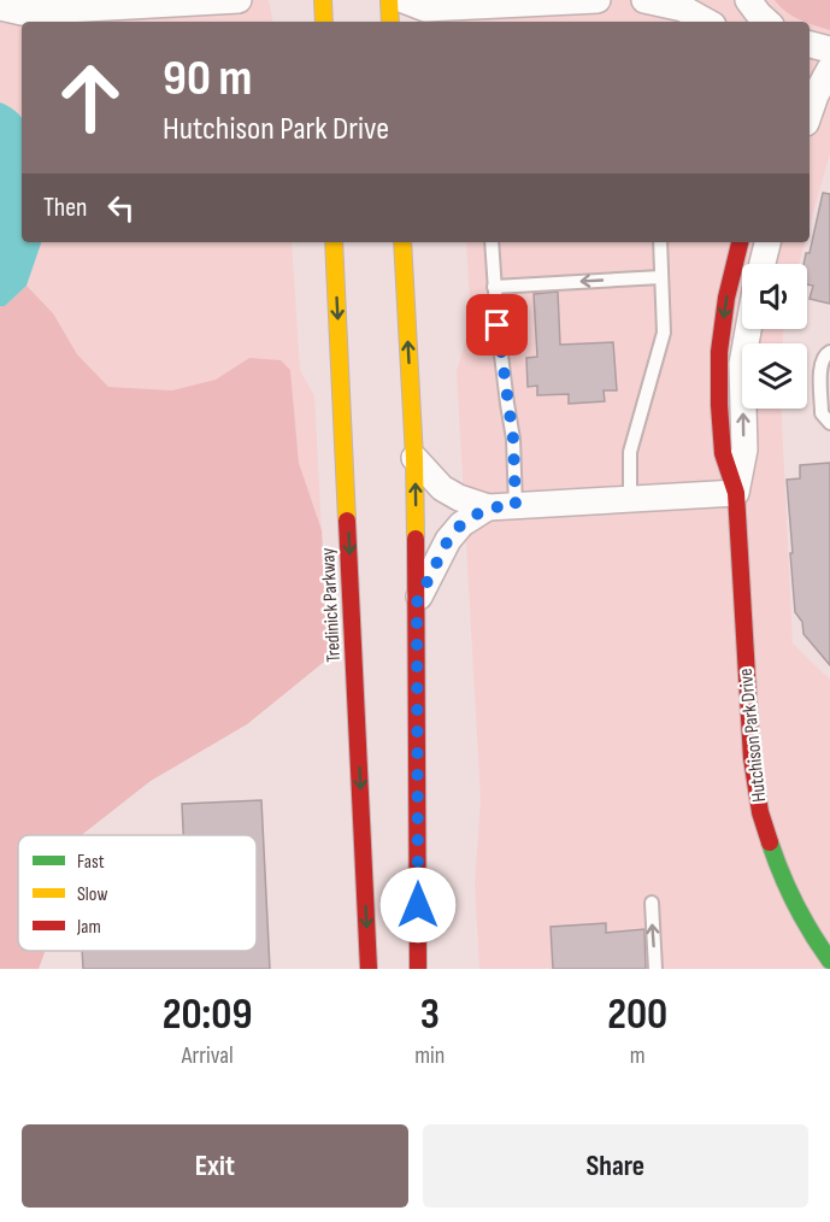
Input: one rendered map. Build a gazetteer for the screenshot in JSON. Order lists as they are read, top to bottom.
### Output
{
  "streets": {
    "street": ["Tredinick Parkway", "Hutchison Park Drive"]
  },
  "legend": ["Fast", "Slow", "Jam"],
  "page": {
    "turn": ["90 m", "Hutchison Park Drive"],
    "then": "Then",
    "eta": [
      "20:09",
      "Arrival",
      "3",
      "min",
      "200",
      "m"
    ],
    "buttons": ["Exit", "Share"]
  }
}
